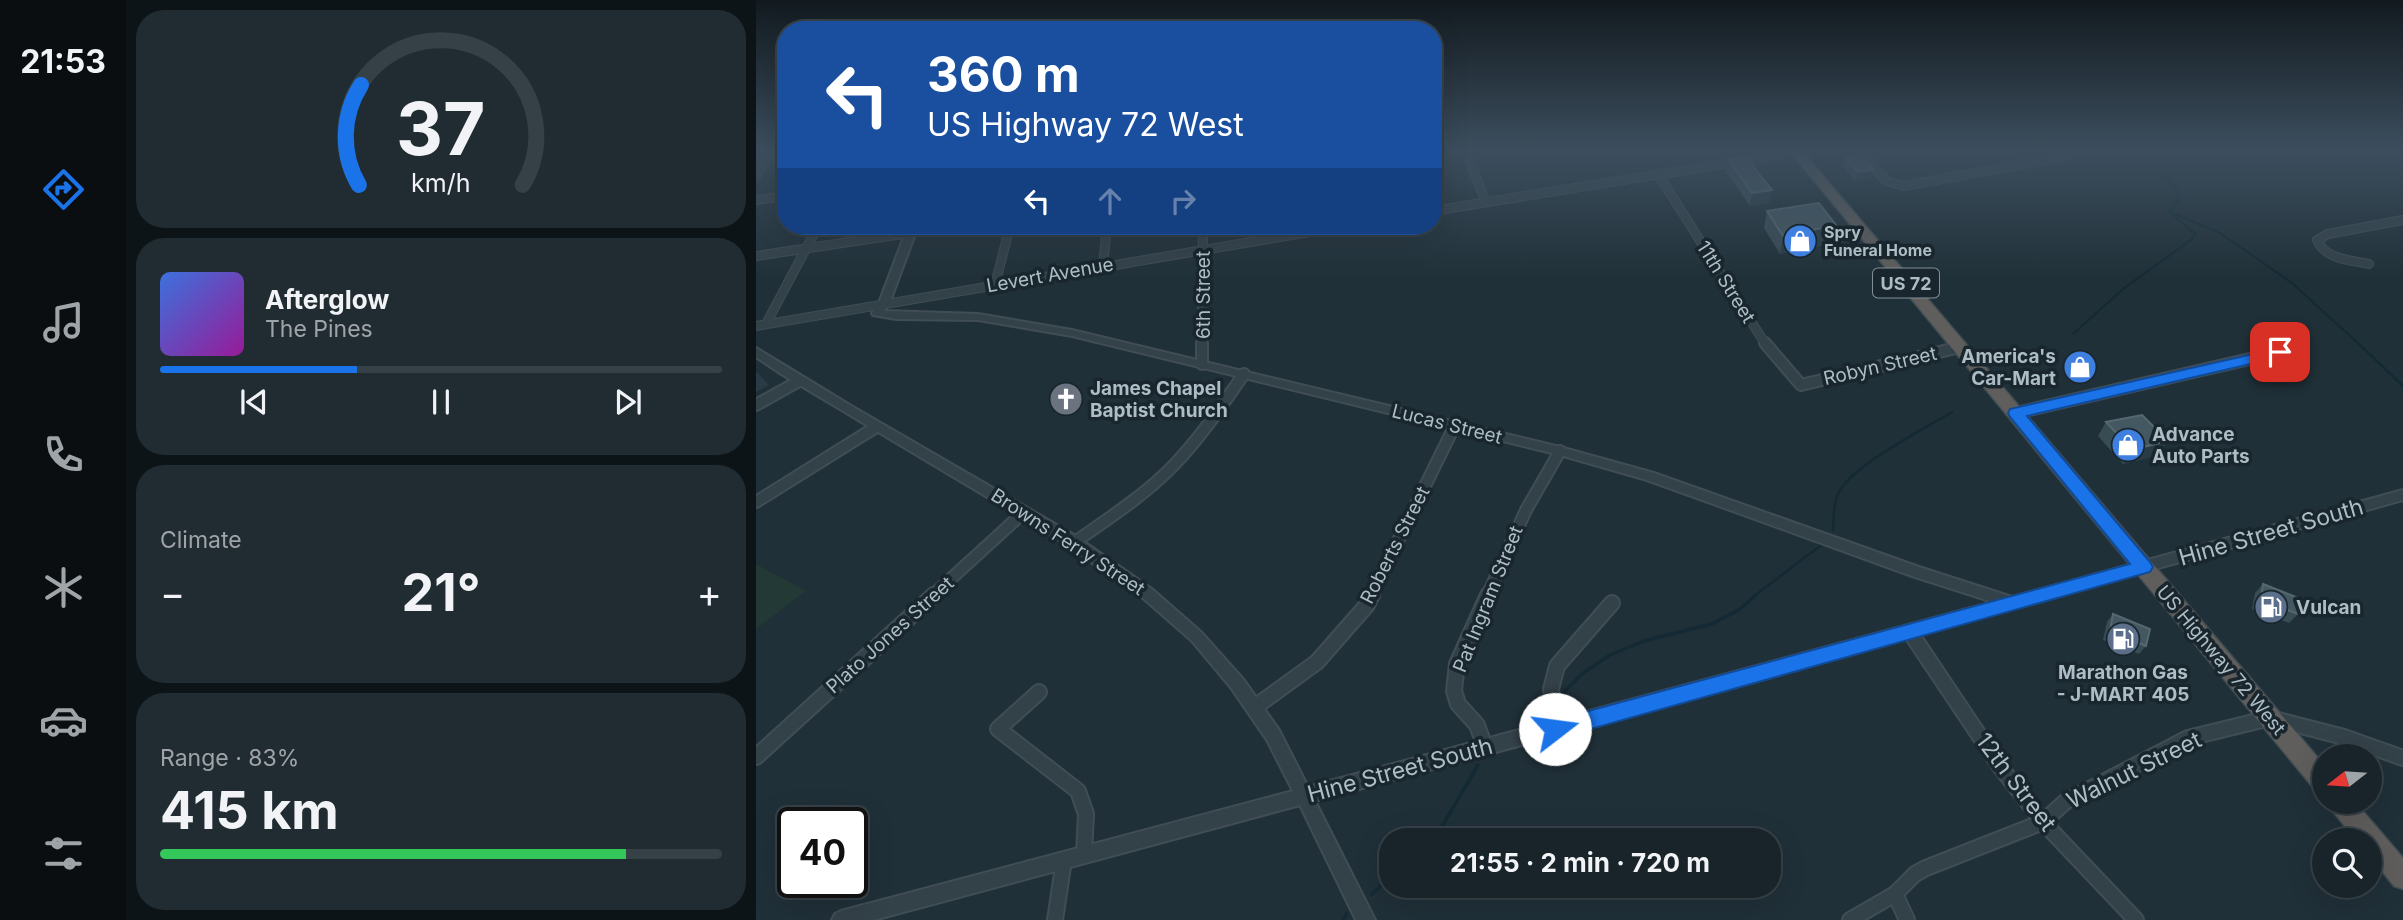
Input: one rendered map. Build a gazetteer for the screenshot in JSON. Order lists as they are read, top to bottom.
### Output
{
  "streets": {
    "highway": ["US 72", "US Highway 72 West"],
    "street": [
      "Levert Avenue",
      "11th Street",
      "6th Street",
      "Robyn Street",
      "Lucas Street",
      "Hine Street South",
      "Browns Ferry Street",
      "Roberts Street",
      "Pat Ingram Street",
      "Plato Jones Street",
      "Walnut Street",
      "12th Street"
    ]
  },
  "crossings": [
    ["Levert Avenue", "6th Street"],
    ["Levert Avenue", "Lucas Street"],
    ["11th Street", "Robyn Street"],
    ["6th Street", "Lucas Street"],
    ["Robyn Street", "US Highway 72 West"],
    ["Lucas Street", "Hine Street South"],
    ["Lucas Street", "Roberts Street"],
    ["Lucas Street", "Pat Ingram Street"],
    ["Hine Street South", "Browns Ferry Street"],
    ["Hine Street South", "Pat Ingram Street"],
    ["Hine Street South", "US Highway 72 West"],
    ["Hine Street South", "12th Street"],
    ["Browns Ferry Street", "Roberts Street"],
    ["Browns Ferry Street", "Plato Jones Street"],
    ["US Highway 72 West", "Walnut Street"],
    ["Walnut Street", "12th Street"]
  ],
  "places": {
    "shop": ["Spry Funeral Home", "America's Car-Mart", "Advance Auto Parts"],
    "church": ["James Chapel Baptist Church"],
    "fuel station": ["Vulcan", "Marathon Gas - J-MART 405"]
  },
  "north": "left",
  "page": {
    "tabs": "21:53",
    "turn": ["360 m", "US Highway 72 West"],
    "song": ["Afterglow", "The Pines"],
    "tile": [
      "Climate",
      ["Range · 83%", "415 km"]
    ],
    "heat": ["−", "21°", "+"],
    "limit": "40",
    "trip": "21:55 · 2 min · 720 m",
    "gauge": ["37", "km/h"]
  }
}
